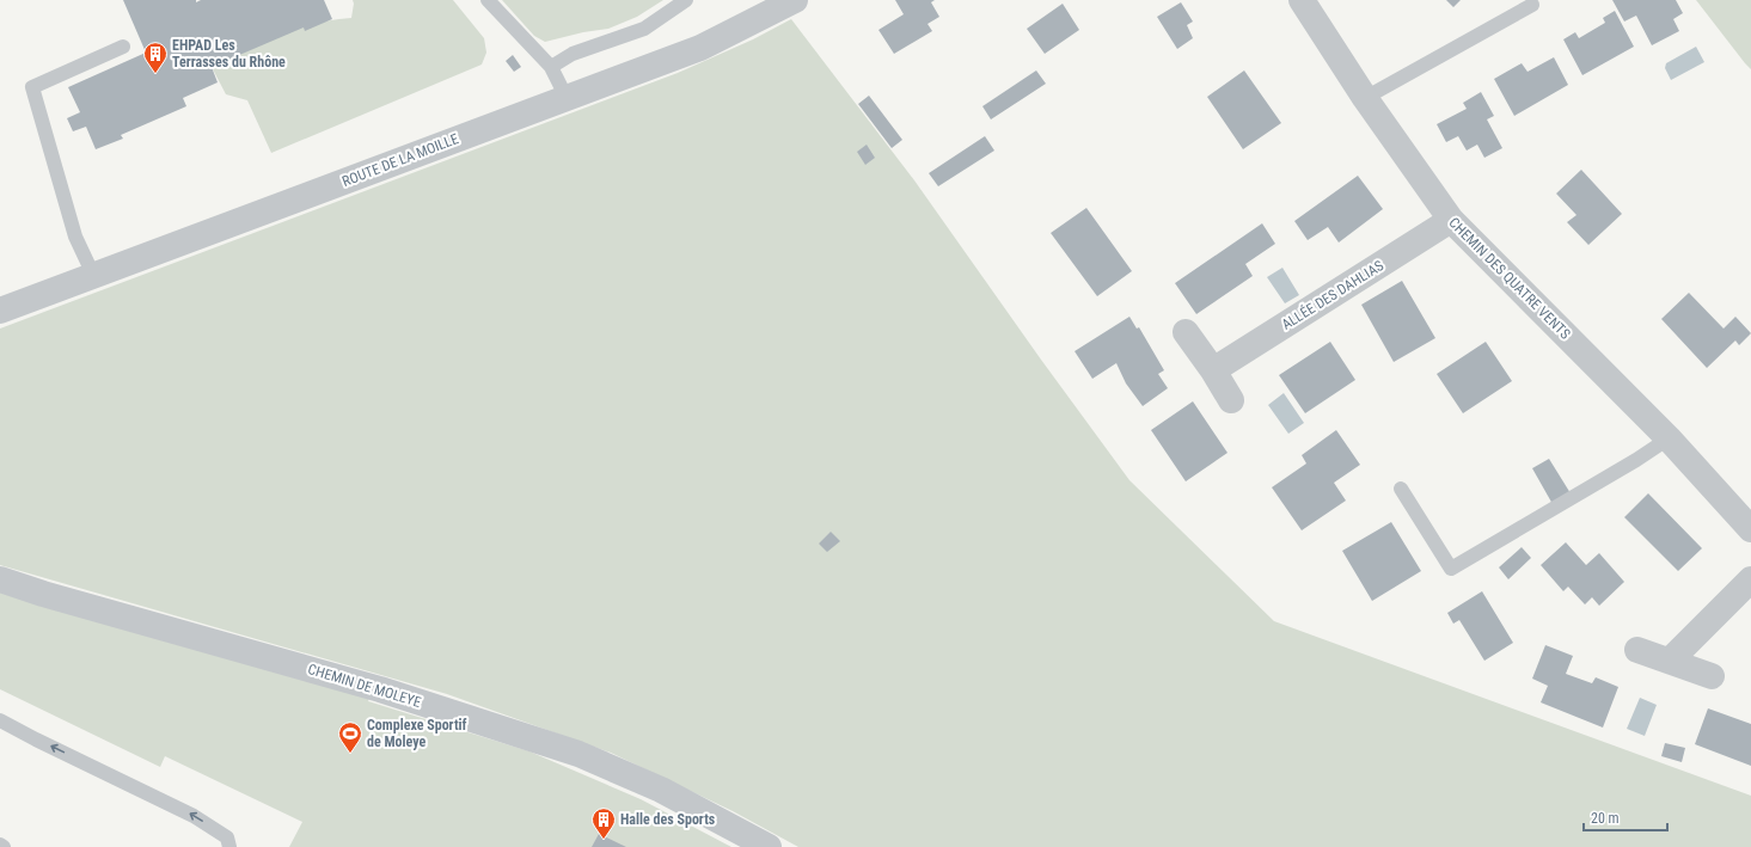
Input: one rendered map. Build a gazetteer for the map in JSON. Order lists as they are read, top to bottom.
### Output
{
  "streets": {
    "street": [
      "ROUTE DE LA MOILLE",
      "CHEMIN DES QUATRE VENTS",
      "ALLÉE DES DAHLIAS",
      "CHEMIN DE MOLEYE"
    ]
  },
  "crossings": [
    ["CHEMIN DES QUATRE VENTS", "ALLÉE DES DAHLIAS"]
  ],
  "places": {
    "building": ["EHPAD Les Terrasses du Rhône", "Halle des Sports"],
    "sports": ["Complexe Sportif de Moleye"]
  },
  "scale_bar": "20 m"
}
